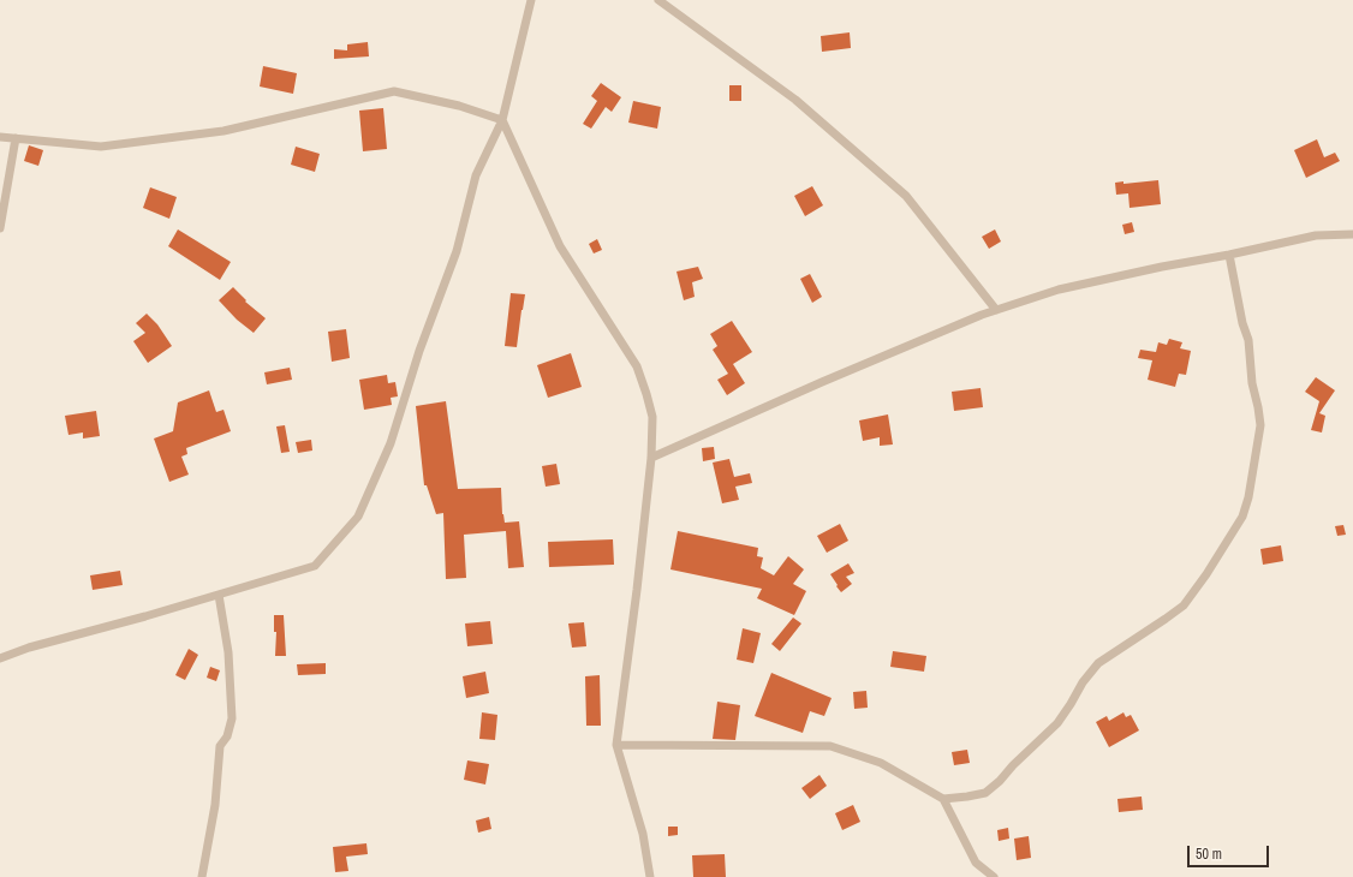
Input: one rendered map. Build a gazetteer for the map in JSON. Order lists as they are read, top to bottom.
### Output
{
  "scale_bar": "50 m"
}
